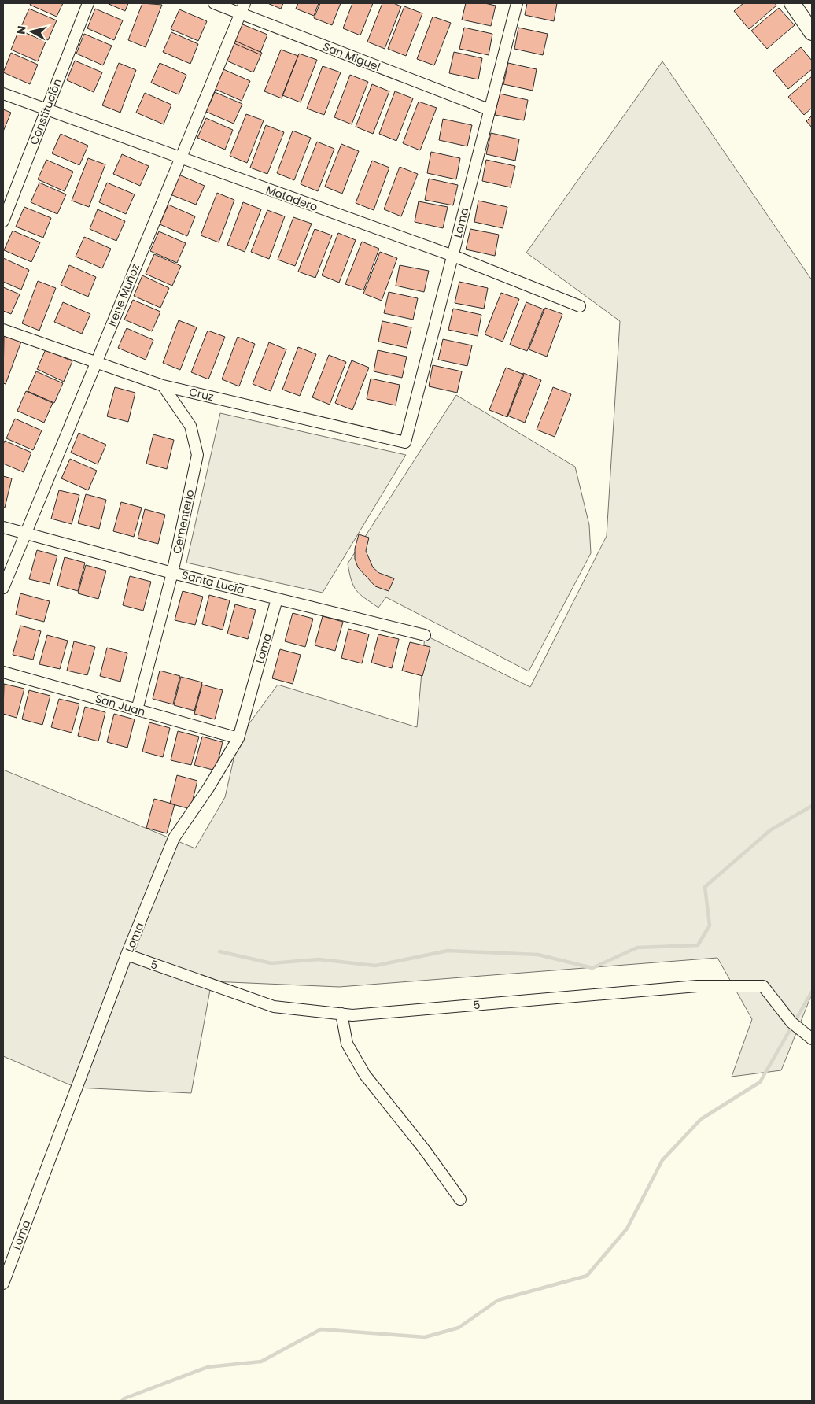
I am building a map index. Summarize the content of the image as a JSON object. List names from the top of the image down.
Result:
{
  "streets": {
    "street": [
      "San Miguel",
      "Constitución",
      "Matadero",
      "Loma",
      "Irene Muñoz",
      "Cruz",
      "Cementerio",
      "Santa Lucía",
      "San Juan",
      "5"
    ]
  },
  "crossings": [
    ["San Miguel", "Loma"],
    ["San Miguel", "Irene Muñoz"],
    ["Constitución", "Matadero"],
    ["Matadero", "Loma"],
    ["Matadero", "Irene Muñoz"],
    ["Loma", "Cruz"],
    ["Loma", "Santa Lucía"],
    ["Loma", "San Juan"],
    ["Loma", "5"],
    ["Irene Muñoz", "Cruz"],
    ["Irene Muñoz", "Santa Lucía"],
    ["Cruz", "Cementerio"],
    ["Cementerio", "Santa Lucía"],
    ["Cementerio", "San Juan"]
  ],
  "north": "left"
}
